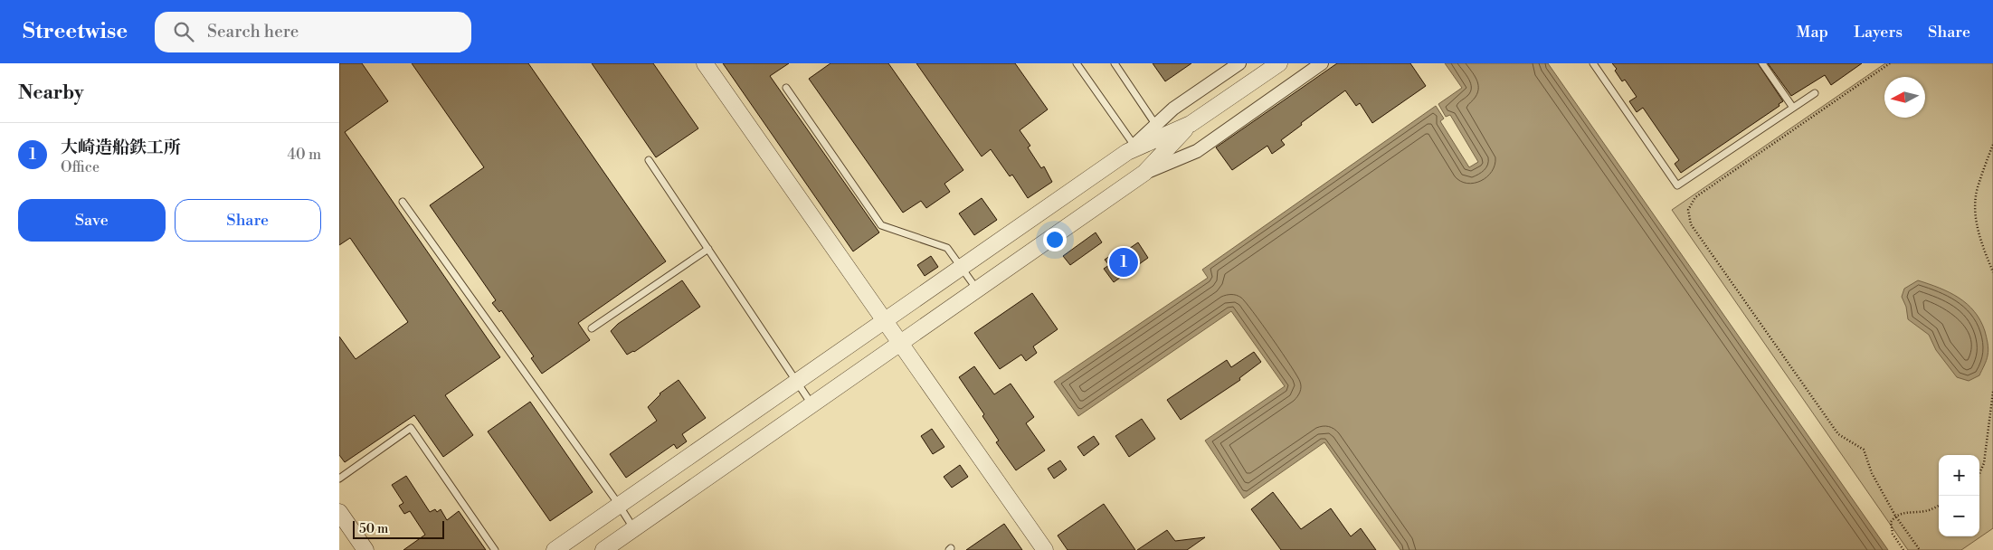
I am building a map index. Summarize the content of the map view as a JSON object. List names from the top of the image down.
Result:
{
  "scale_bar": "50 m",
  "north": "left",
  "page": {
    "header": "Streetwise",
    "search": "Search here",
    "nav": ["Map", "Layers", "Share"],
    "heading": "Nearby",
    "list": [
      {
        "mark": "1",
        "name": "大崎造船鉄工所",
        "note": "Office",
        "value": "40 m"
      }
    ],
    "buttons": ["Save", "Share"],
    "pins": "1",
    "map_buttons": ["+", "−"],
    "scale": "50 m"
  }
}
